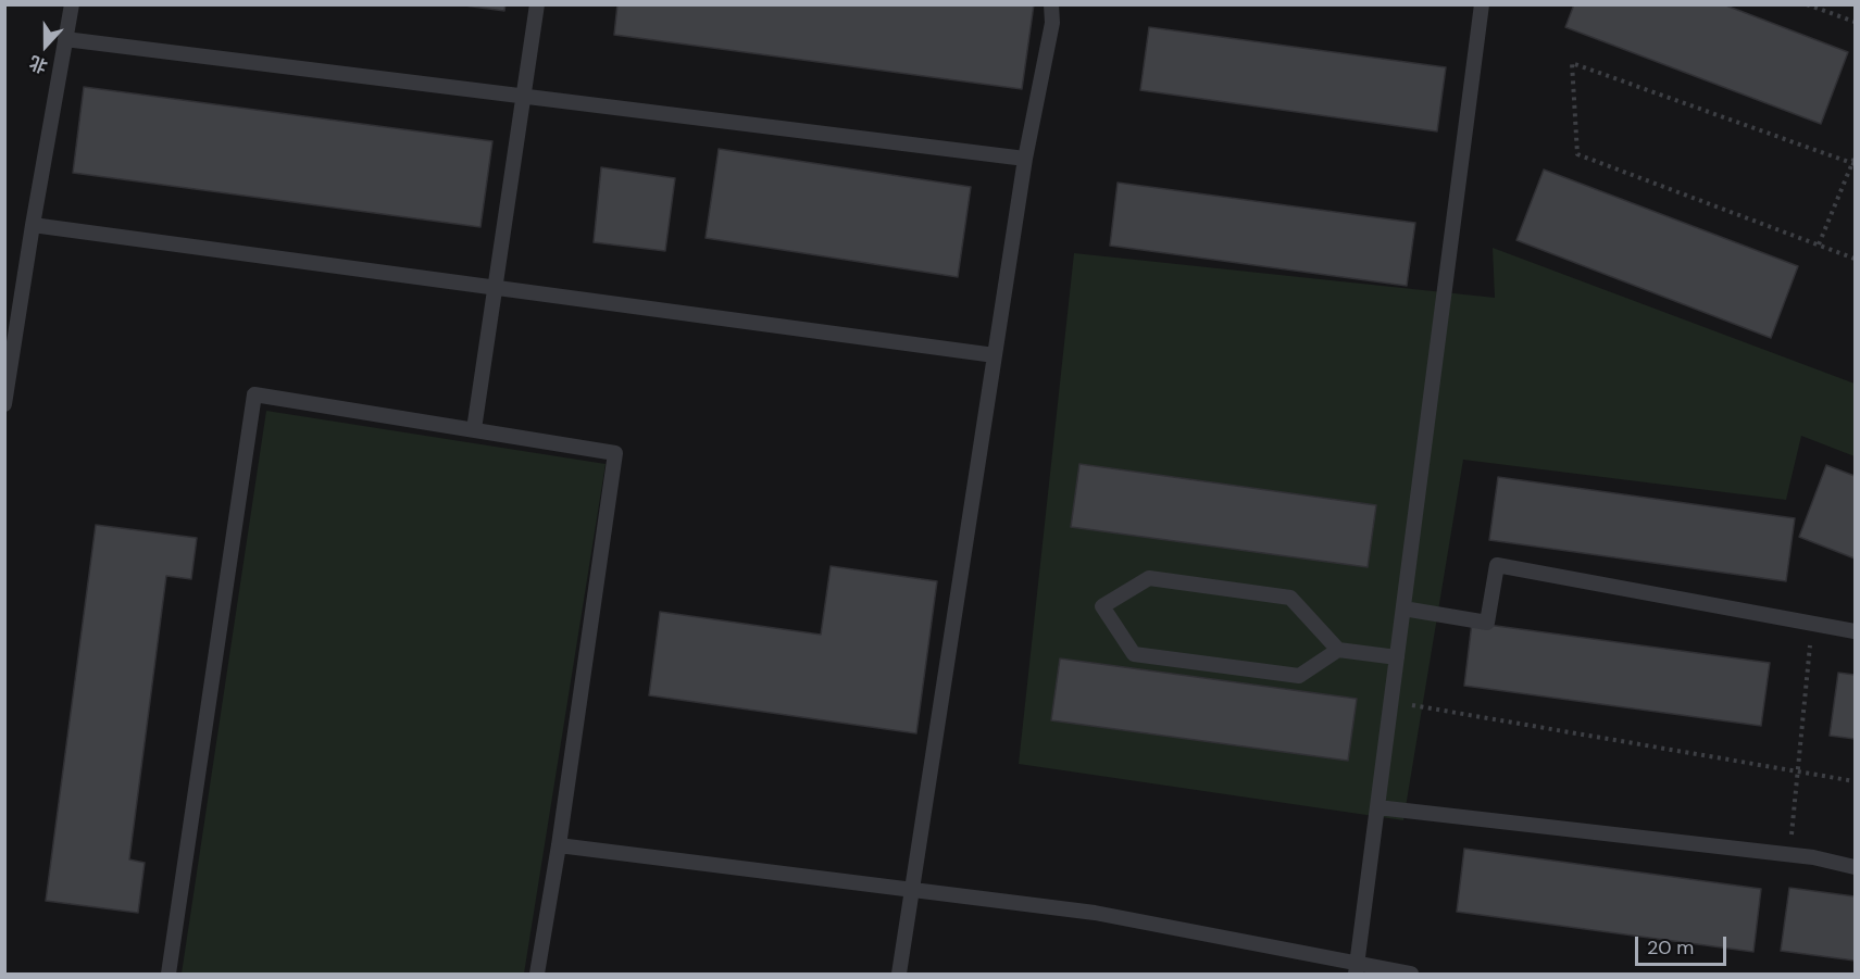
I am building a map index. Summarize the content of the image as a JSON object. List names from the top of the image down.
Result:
{
  "scale_bar": "20 m",
  "north": "bottom"
}
